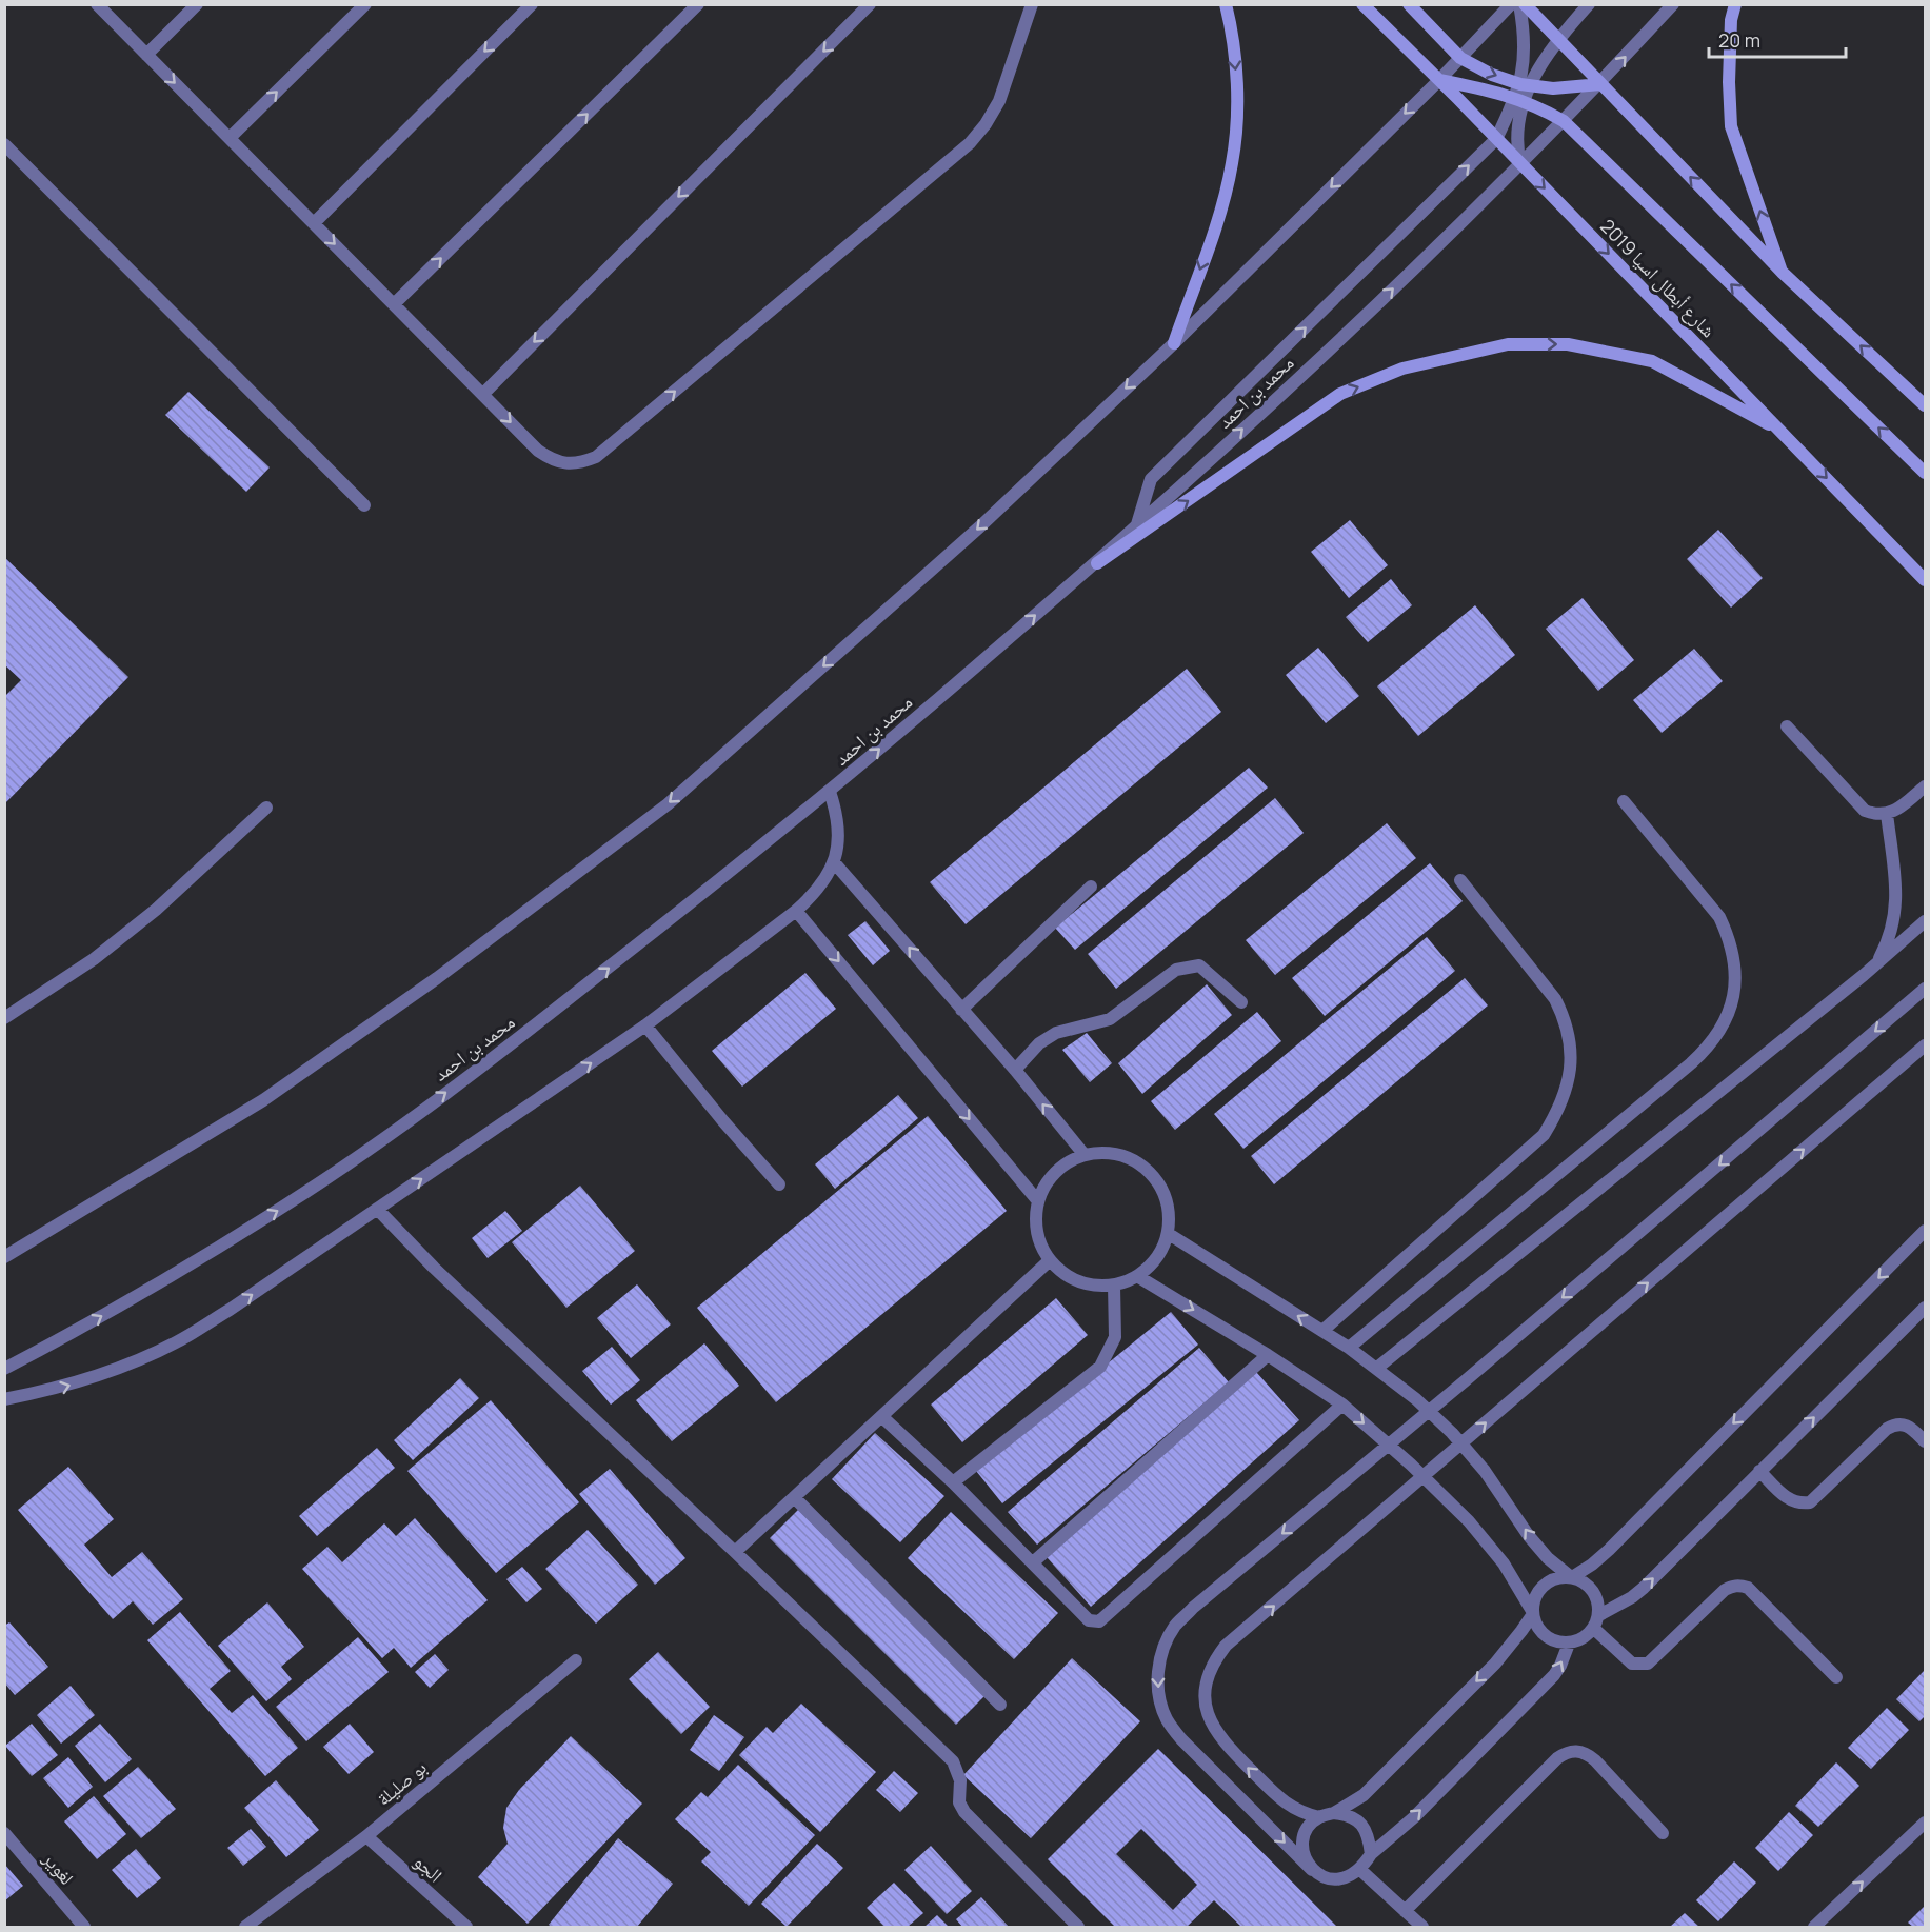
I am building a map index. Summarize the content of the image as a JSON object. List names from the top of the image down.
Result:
{
  "streets": {
    "main road": ["شارع أبطال اسيا 2019"],
    "street": [
      "محمد بن احمد",
      "بو صليلة",
      "لغوير",
      "الجو"
    ]
  },
  "crossings": [
    ["شارع أبطال اسيا 2019", "محمد بن احمد"],
    ["بو صليلة", "الجو"]
  ],
  "scale_bar": "20 m"
}
